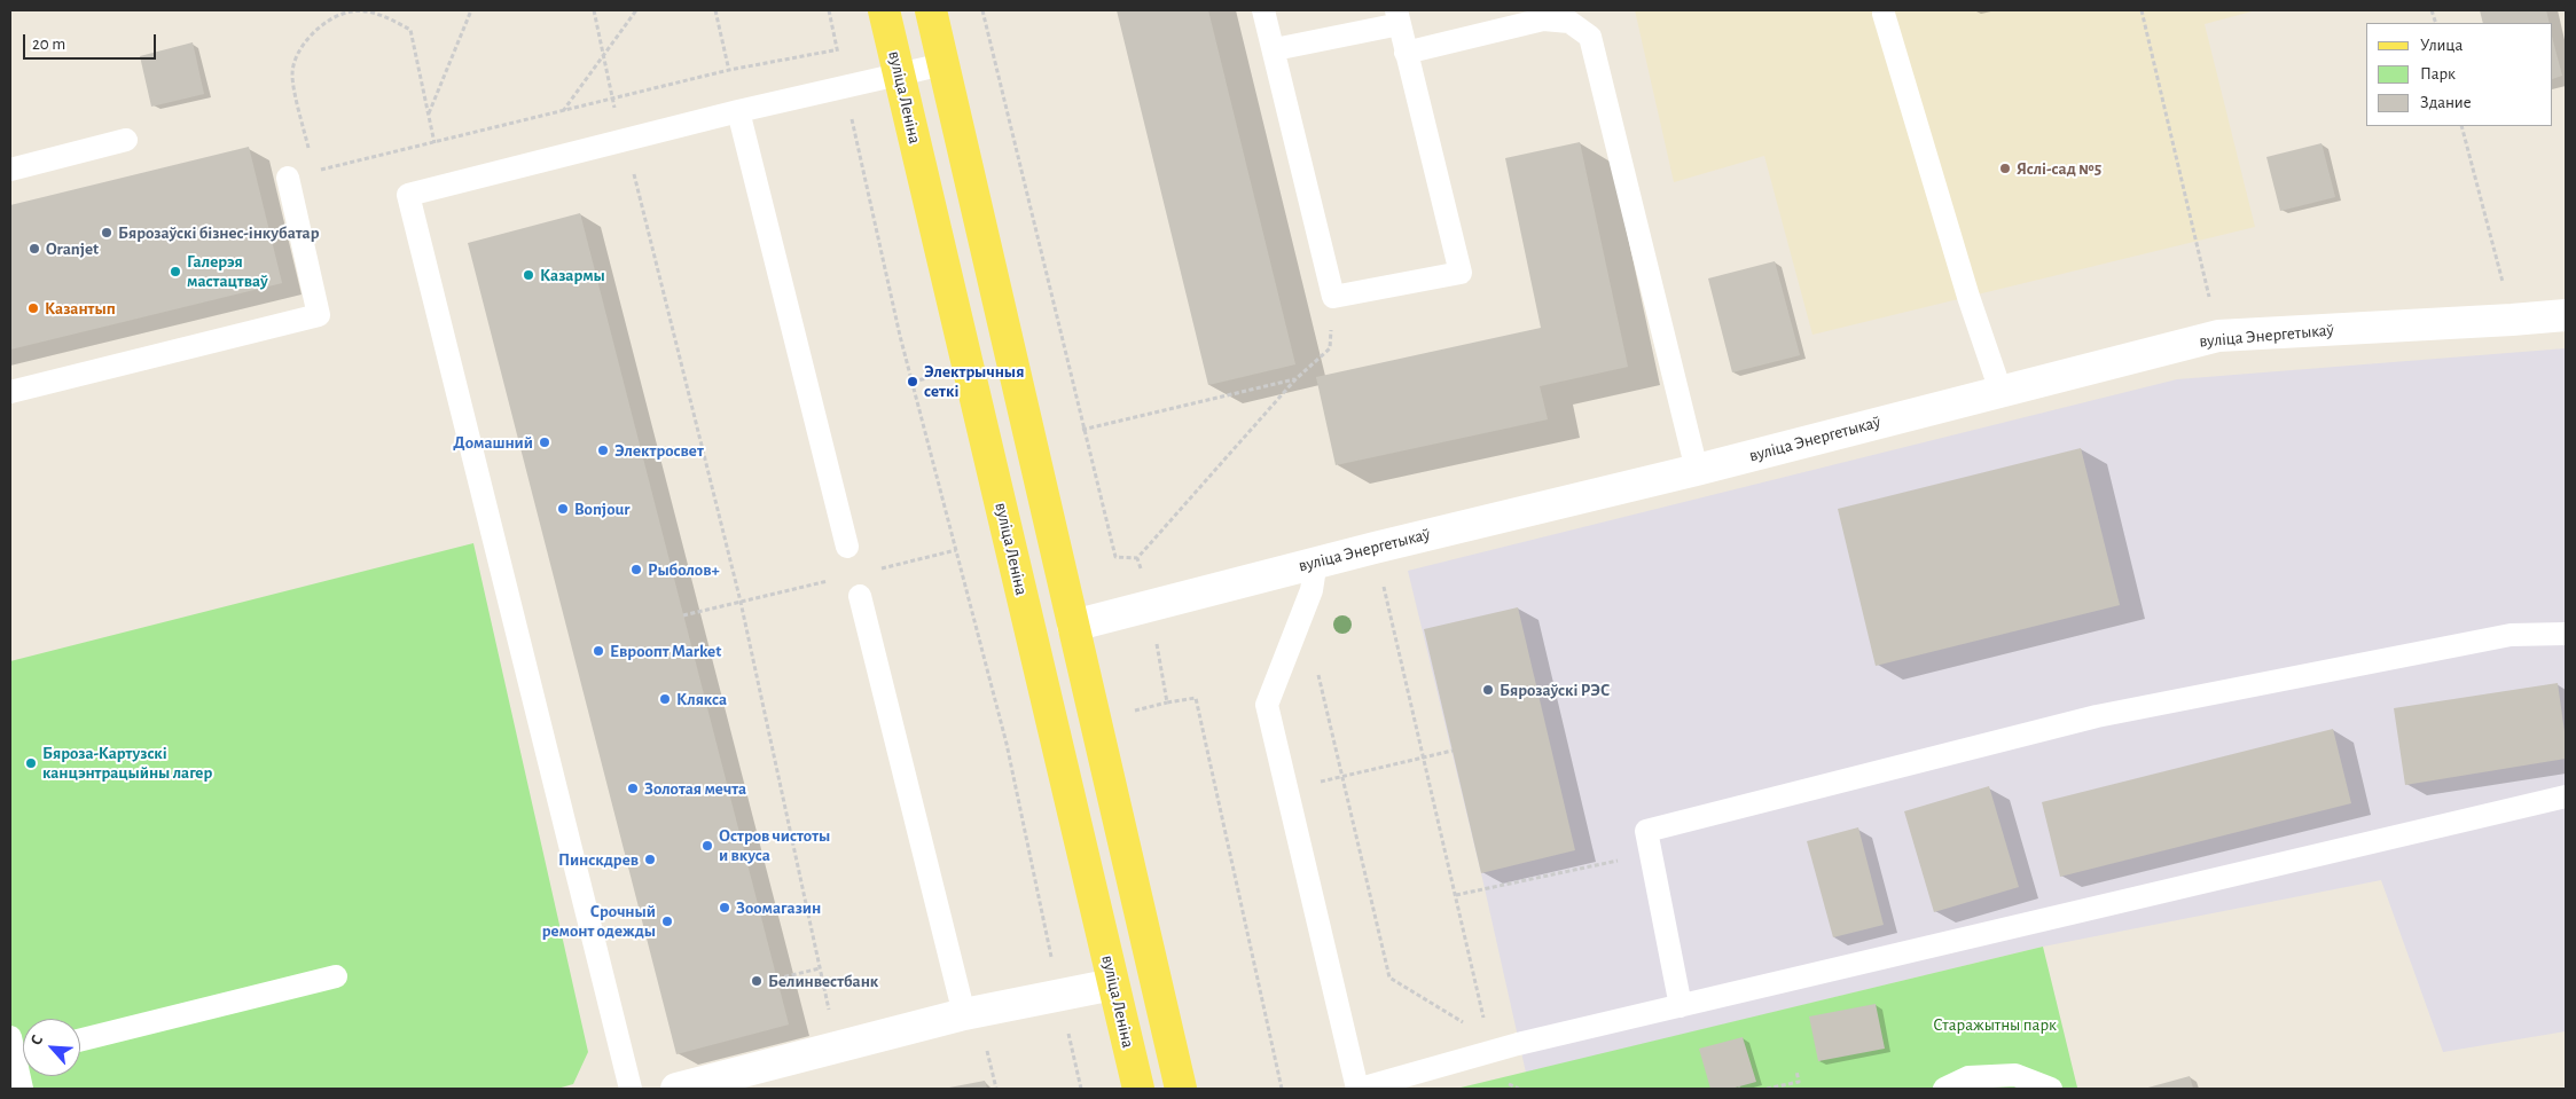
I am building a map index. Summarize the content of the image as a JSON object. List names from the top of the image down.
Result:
{
  "streets": {
    "main road": ["вуліца Леніна"],
    "street": ["вуліца Энергетыкаў"]
  },
  "parks": ["Старажытны парк"],
  "places": [
    "Яслі-сад №5",
    "Бярозаўскі бізнес-інкубатар",
    "Oranjet",
    "Галерэя мастацтваў",
    "Казармы",
    "Казантып",
    "Электрычныя сеткі",
    "Домашний",
    "Электросвет",
    "Bonjour",
    "Рыболов+",
    "Евроопт Market",
    "Бярозаўскі РЭС",
    "Клякса",
    "Бяроза-Картузскі канцэнтрацыйны лагер",
    "Золотая мечта",
    "Остров чистоты и вкуса",
    "Пинскдрев",
    "Зоомагазин",
    "Срочный ремонт одежды",
    "Белинвестбанк"
  ],
  "legend": ["Улица", "Парк", "Здание"],
  "scale_bar": "20 m",
  "north": "top left"
}
